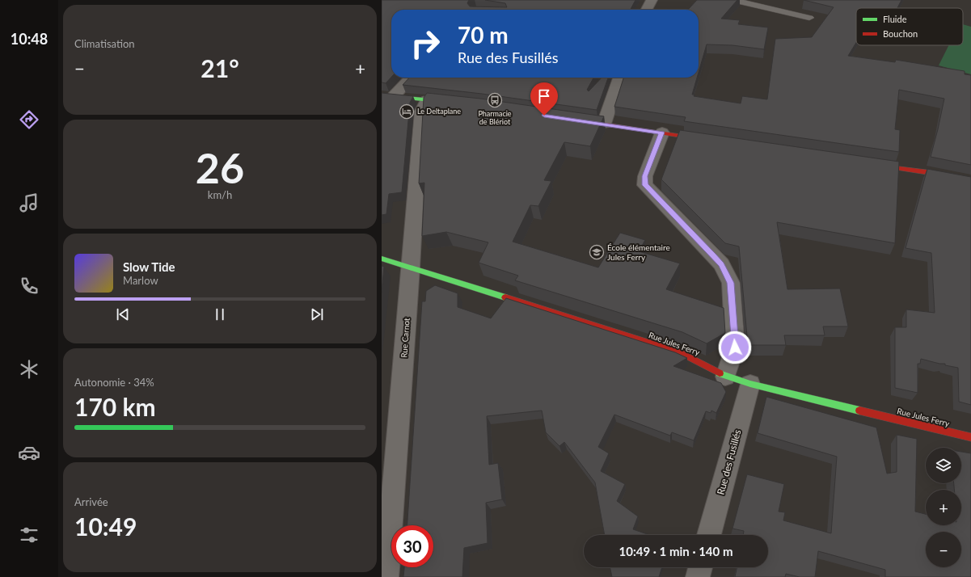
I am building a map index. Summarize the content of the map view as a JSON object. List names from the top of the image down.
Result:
{
  "streets": {
    "street": ["Rue Carnot", "Rue Jules Ferry", "Rue des Fusillés"]
  },
  "crossings": [
    ["Rue Carnot", "Rue Jules Ferry"],
    ["Rue Jules Ferry", "Rue des Fusillés"]
  ],
  "places": {
    "bus stop": ["Pharmacie de Blériot"],
    "hotel": ["Le Deltaplane"],
    "school or university": ["École élémentaire Jules Ferry"]
  },
  "legend": ["Fluide", "Bouchon"],
  "page": {
    "tabs": "10:48",
    "tile": [
      "Climatisation",
      ["26", "km/h"],
      ["Autonomie · 34%", "170 km"],
      ["Arrivée", "10:49"]
    ],
    "turn": ["70 m", "Rue des Fusillés"],
    "heat": ["−", "21°", "+"],
    "song": ["Slow Tide", "Marlow"],
    "map_buttons": ["+", "−"],
    "limit": "30",
    "trip": "10:49 · 1 min · 140 m"
  }
}
